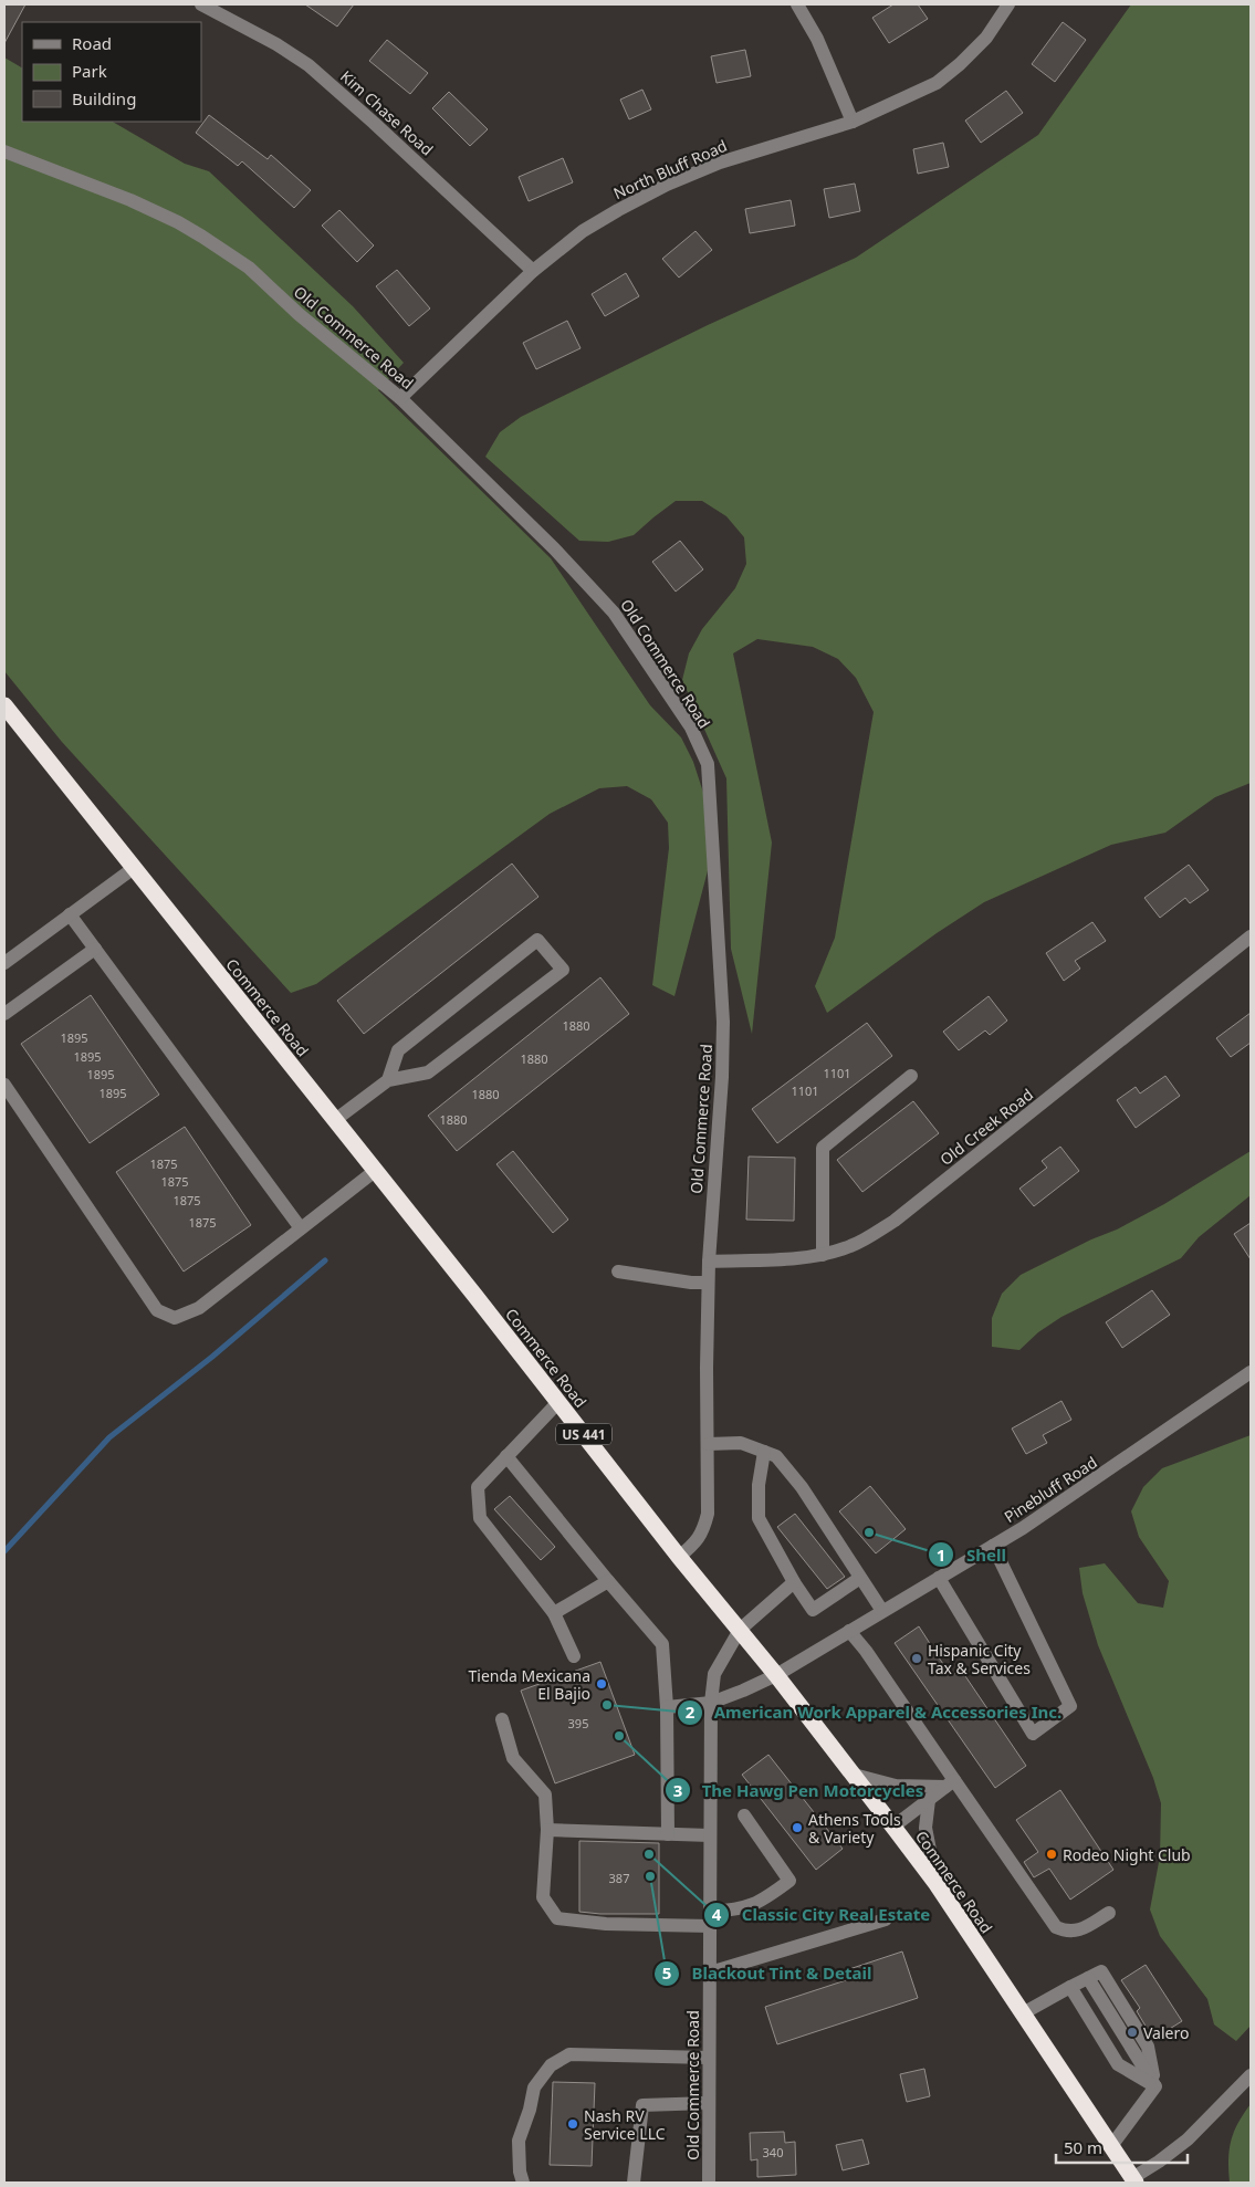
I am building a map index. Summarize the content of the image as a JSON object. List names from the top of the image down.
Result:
{
  "streets": {
    "highway": ["Commerce Road", "US 441"],
    "street": [
      "Kim Chase Road",
      "North Bluff Road",
      "Old Commerce Road",
      "Old Creek Road",
      "Pinebluff Road"
    ]
  },
  "crossings": [
    ["Kim Chase Road", "North Bluff Road"],
    ["North Bluff Road", "Old Commerce Road"],
    ["Old Commerce Road", "Commerce Road"],
    ["Old Commerce Road", "Old Creek Road"],
    ["Old Commerce Road", "Pinebluff Road"],
    ["Commerce Road", "Pinebluff Road"]
  ],
  "places": [
    "Shell",
    "Hispanic City Tax & Services",
    "Tienda Mexicana El Bajio",
    "American Work Apparel & Accessories Inc.",
    "The Hawg Pen Motorcycles",
    "Athens Tools & Variety",
    "Classic City Real Estate",
    "Rodeo Night Club",
    "Blackout Tint & Detail",
    "Valero",
    "Nash RV Service LLC"
  ],
  "house_numbers": [
    "1880",
    "1895",
    "1895",
    "1880",
    "1101",
    "1895",
    "1101",
    "1895",
    "1880",
    "1880",
    "1875",
    "1875",
    "1875",
    "1875",
    "395",
    "387",
    "340"
  ],
  "legend": ["Road", "Park", "Building"],
  "scale_bar": "50 m"
}
